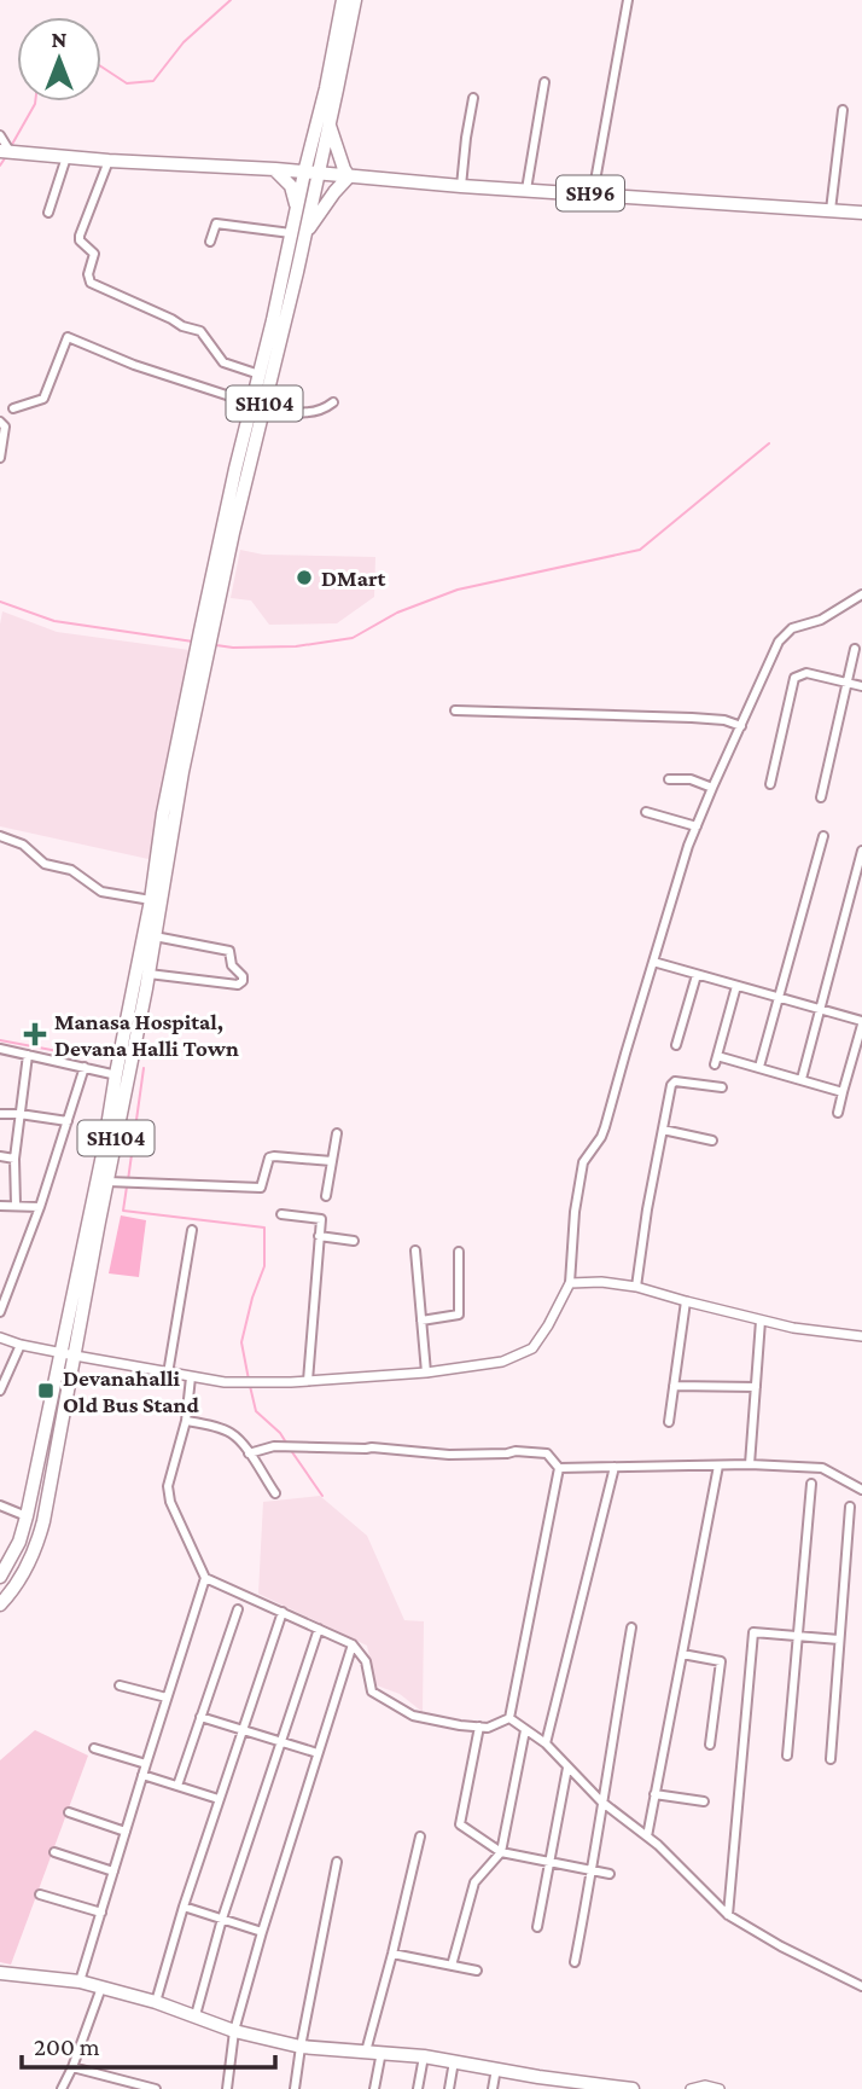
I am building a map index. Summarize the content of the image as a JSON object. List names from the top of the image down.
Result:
{
  "streets": {
    "main road": ["SH96", "SH104"]
  },
  "crossings": [
    ["SH96", "SH104"]
  ],
  "places": {
    "other": ["DMart"],
    "health": ["Manasa Hospital, Devana Halli Town"],
    "transit": ["Devanahalli Old Bus Stand"]
  },
  "scale_bar": "200 m",
  "north": "top"
}
